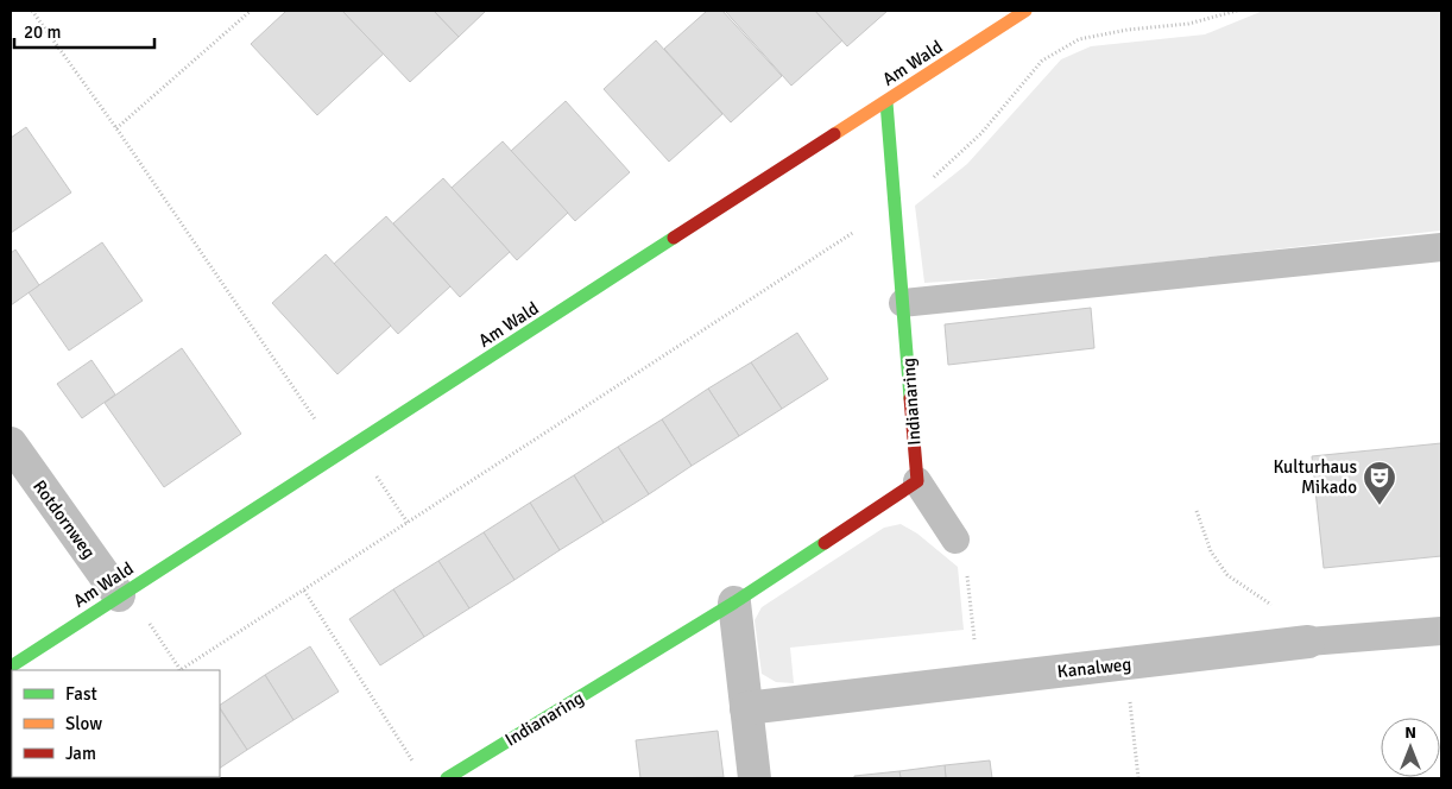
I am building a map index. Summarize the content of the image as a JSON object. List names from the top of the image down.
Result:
{
  "streets": {
    "main road": ["Am Wald", "Indianaring"],
    "street": ["Rotdornweg", "Kanalweg"]
  },
  "crossings": [
    ["Am Wald", "Indianaring"],
    ["Am Wald", "Rotdornweg"]
  ],
  "places": {
    "theatre": ["Kulturhaus Mikado"]
  },
  "legend": ["Fast", "Slow", "Jam"],
  "scale_bar": "20 m",
  "north": "top"
}
